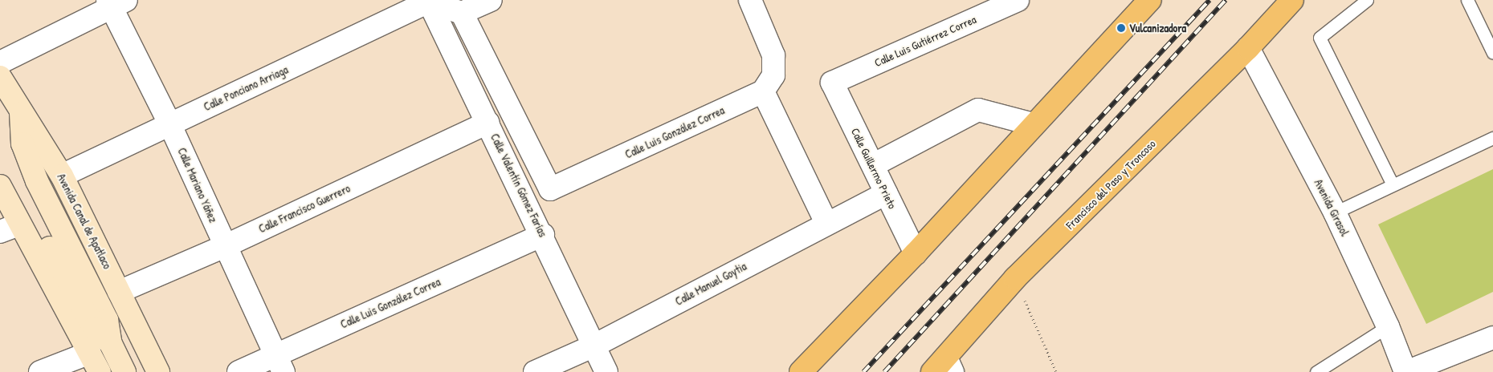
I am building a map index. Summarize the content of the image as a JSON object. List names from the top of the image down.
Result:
{
  "streets": {
    "main road": ["Francisco del Paso y Troncoso"],
    "street": [
      "Calle Luis Gutiérrez Correa",
      "Calle Ponciano Arriaga",
      "Calle Luis González Correa",
      "Calle Guillermo Prieto",
      "Calle Mariano Yáñez",
      "Calle Valentín Gómez Farías",
      "Avenida Girasol",
      "Calle Francisco Guerrero",
      "Avenida Canal de Apatlaco",
      "Calle Manuel Goytia"
    ]
  },
  "crossings": [
    ["Calle Luis Gutiérrez Correa", "Calle Guillermo Prieto"],
    ["Calle Ponciano Arriaga", "Calle Mariano Yáñez"],
    ["Calle Ponciano Arriaga", "Calle Valentín Gómez Farías"],
    ["Calle Ponciano Arriaga", "Avenida Canal de Apatlaco"],
    ["Calle Luis González Correa", "Calle Mariano Yáñez"],
    ["Calle Luis González Correa", "Calle Valentín Gómez Farías"],
    ["Calle Guillermo Prieto", "Calle Manuel Goytia"],
    ["Francisco del Paso y Troncoso", "Avenida Girasol"],
    ["Calle Mariano Yáñez", "Calle Francisco Guerrero"],
    ["Calle Valentín Gómez Farías", "Calle Francisco Guerrero"],
    ["Calle Valentín Gómez Farías", "Calle Manuel Goytia"],
    ["Calle Francisco Guerrero", "Avenida Canal de Apatlaco"]
  ],
  "places": ["Vulcanizadora"]
}
